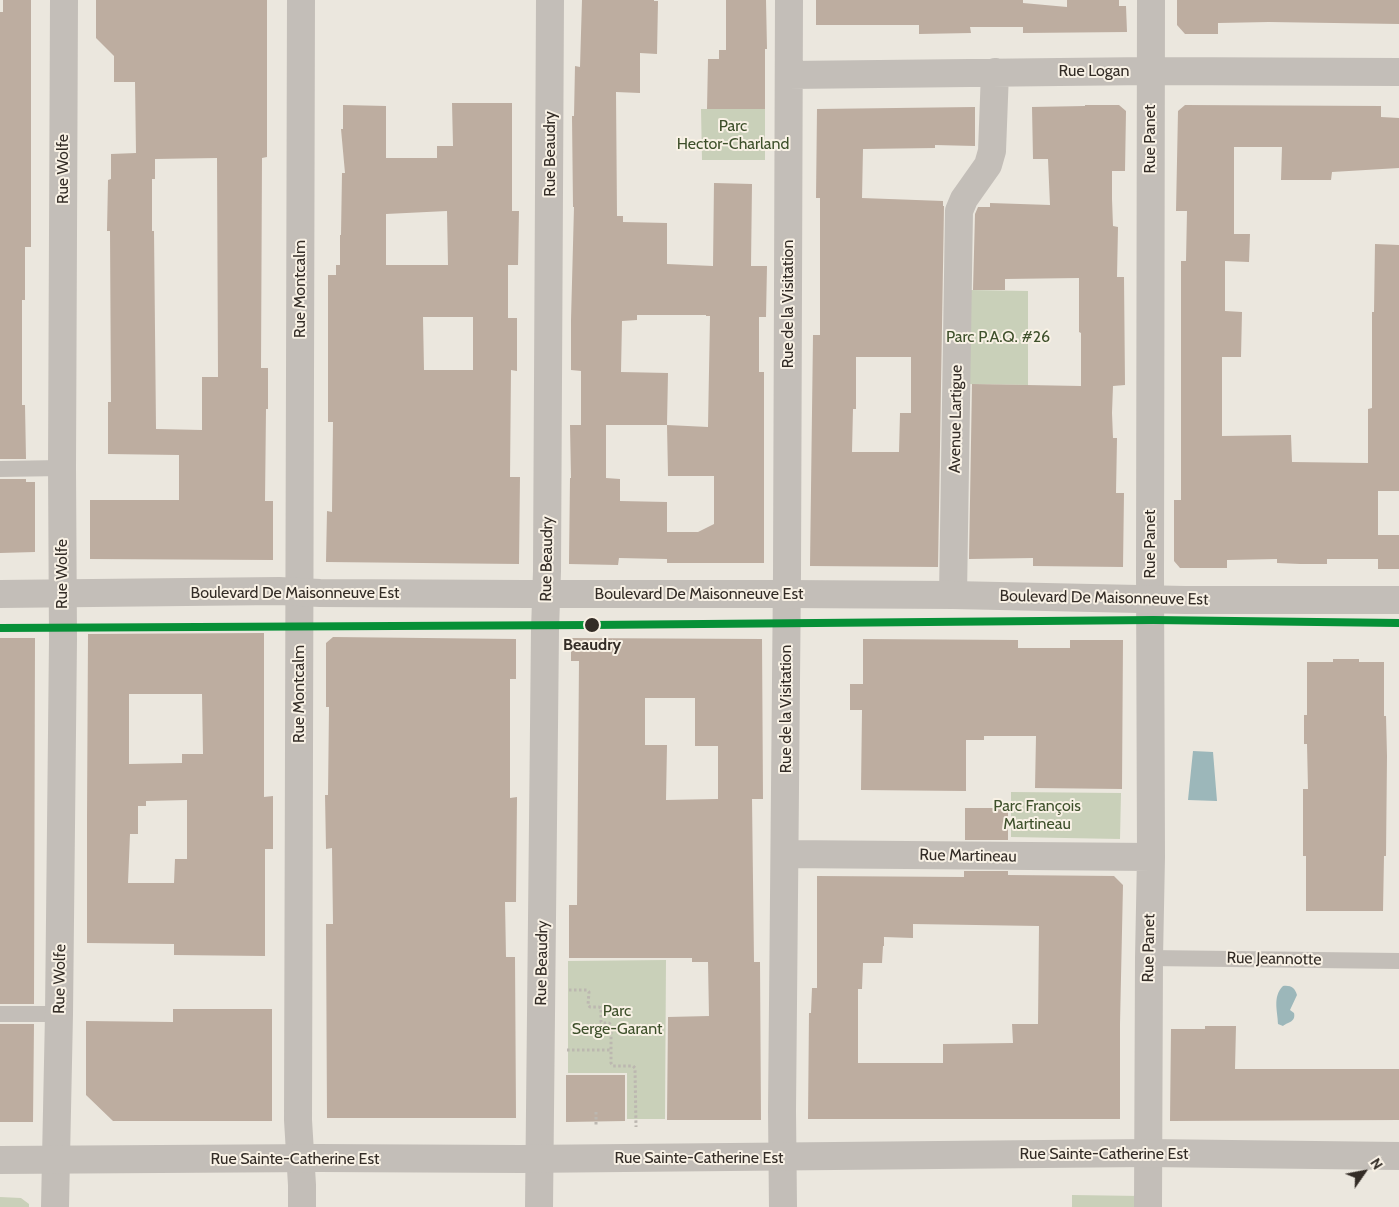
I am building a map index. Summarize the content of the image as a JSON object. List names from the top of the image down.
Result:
{
  "streets": {
    "street": [
      "Rue Logan",
      "Rue Panet",
      "Rue Beaudry",
      "Rue Wolfe",
      "Rue Montcalm",
      "Rue de la Visitation",
      "Avenue Lartigue",
      "Boulevard De Maisonneuve Est",
      "Rue Martineau",
      "Rue Sainte-Catherine Est"
    ],
    "lane": ["Rue Jeannotte"]
  },
  "crossings": [
    ["Rue Logan", "Rue Panet"],
    ["Rue Logan", "Rue de la Visitation"],
    ["Rue Logan", "Avenue Lartigue"],
    ["Rue Panet", "Boulevard De Maisonneuve Est"],
    ["Rue Panet", "Rue Martineau"],
    ["Rue Panet", "Rue Jeannotte"],
    ["Rue Panet", "Rue Sainte-Catherine Est"],
    ["Rue Beaudry", "Boulevard De Maisonneuve Est"],
    ["Rue Beaudry", "Rue Sainte-Catherine Est"],
    ["Rue Wolfe", "Boulevard De Maisonneuve Est"],
    ["Rue Wolfe", "Rue Sainte-Catherine Est"],
    ["Rue Montcalm", "Boulevard De Maisonneuve Est"],
    ["Rue Montcalm", "Rue Sainte-Catherine Est"],
    ["Rue de la Visitation", "Boulevard De Maisonneuve Est"],
    ["Rue de la Visitation", "Rue Martineau"],
    ["Rue de la Visitation", "Rue Sainte-Catherine Est"],
    ["Avenue Lartigue", "Boulevard De Maisonneuve Est"]
  ],
  "parks": [
    "Parc Hector-Charland",
    "Parc P.A.Q. #26",
    "Parc François Martineau",
    "Parc Serge-Garant"
  ],
  "places": ["Beaudry"],
  "north": "top right"
}
